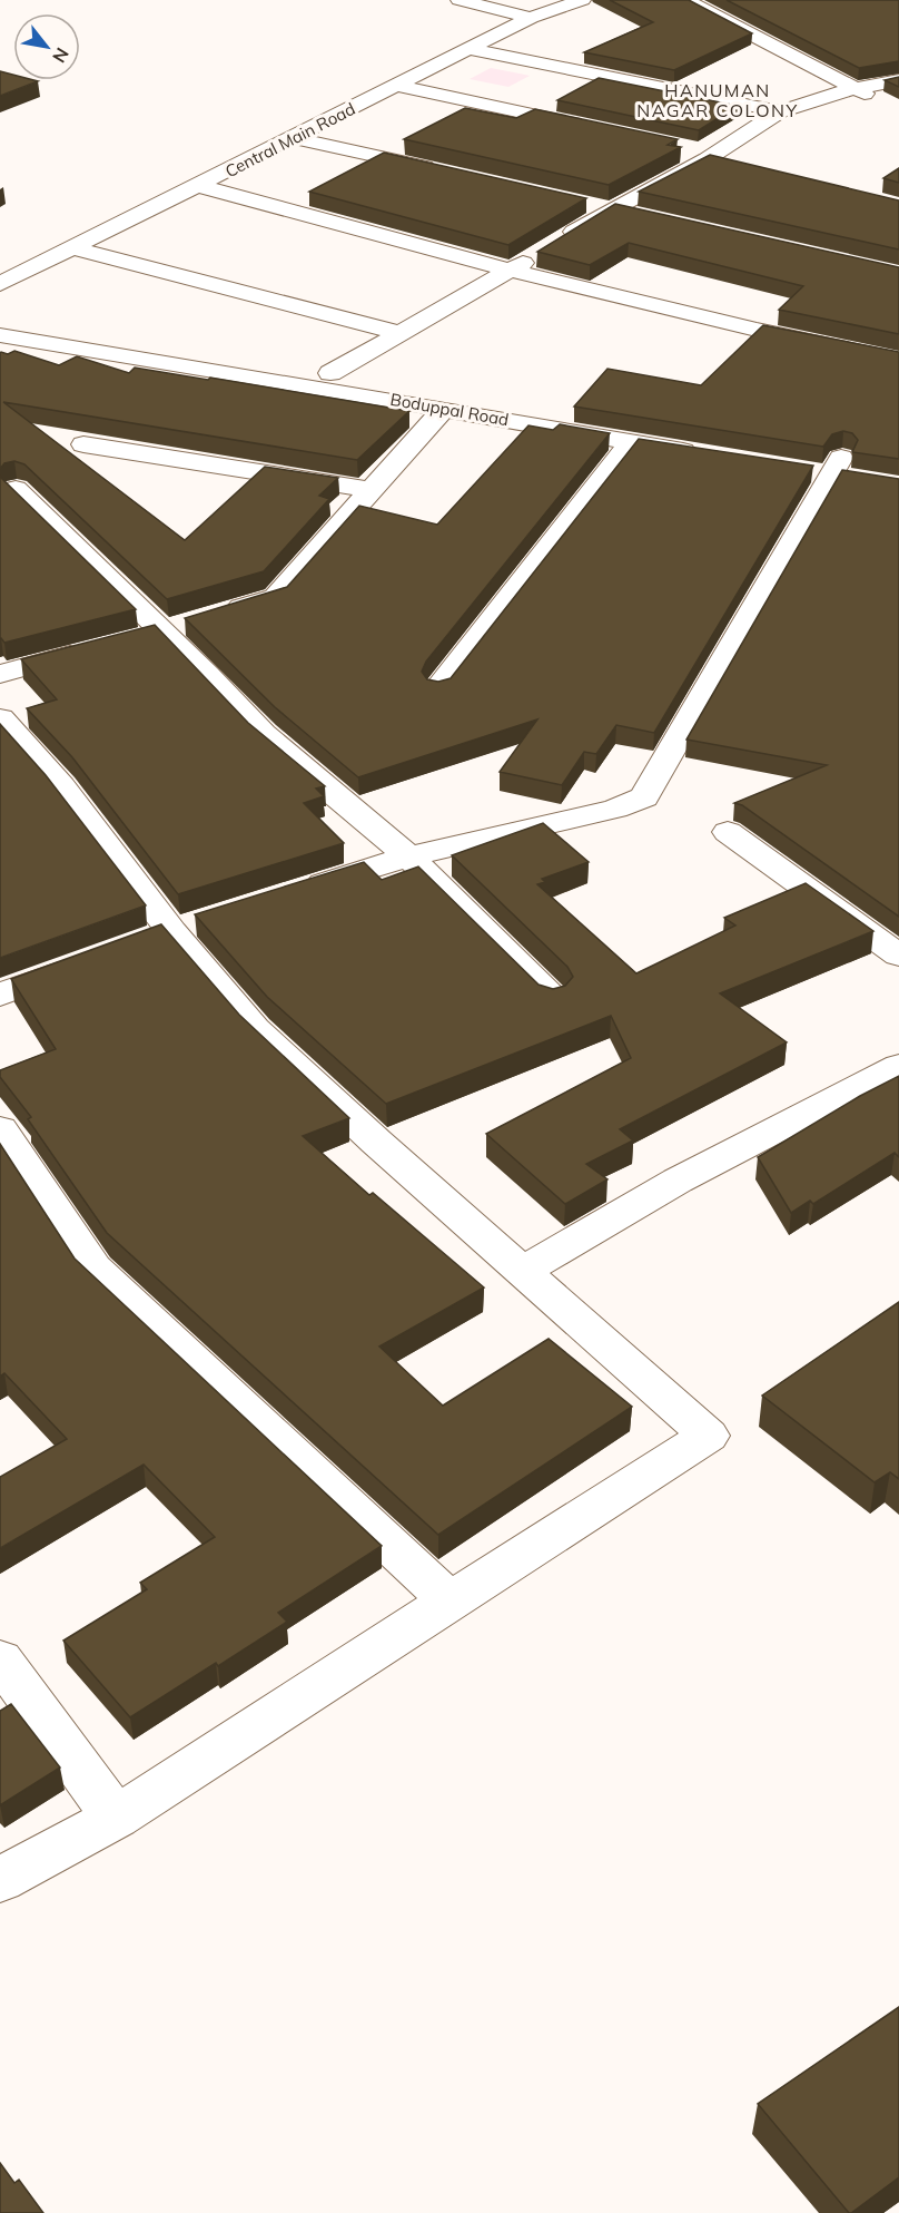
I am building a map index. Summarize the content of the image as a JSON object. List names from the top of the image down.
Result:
{
  "streets": {
    "street": ["Central Main Road", "Boduppal Road"]
  },
  "districts": ["HANUMAN NAGAR COLONY"],
  "north": "bottom right"
}
